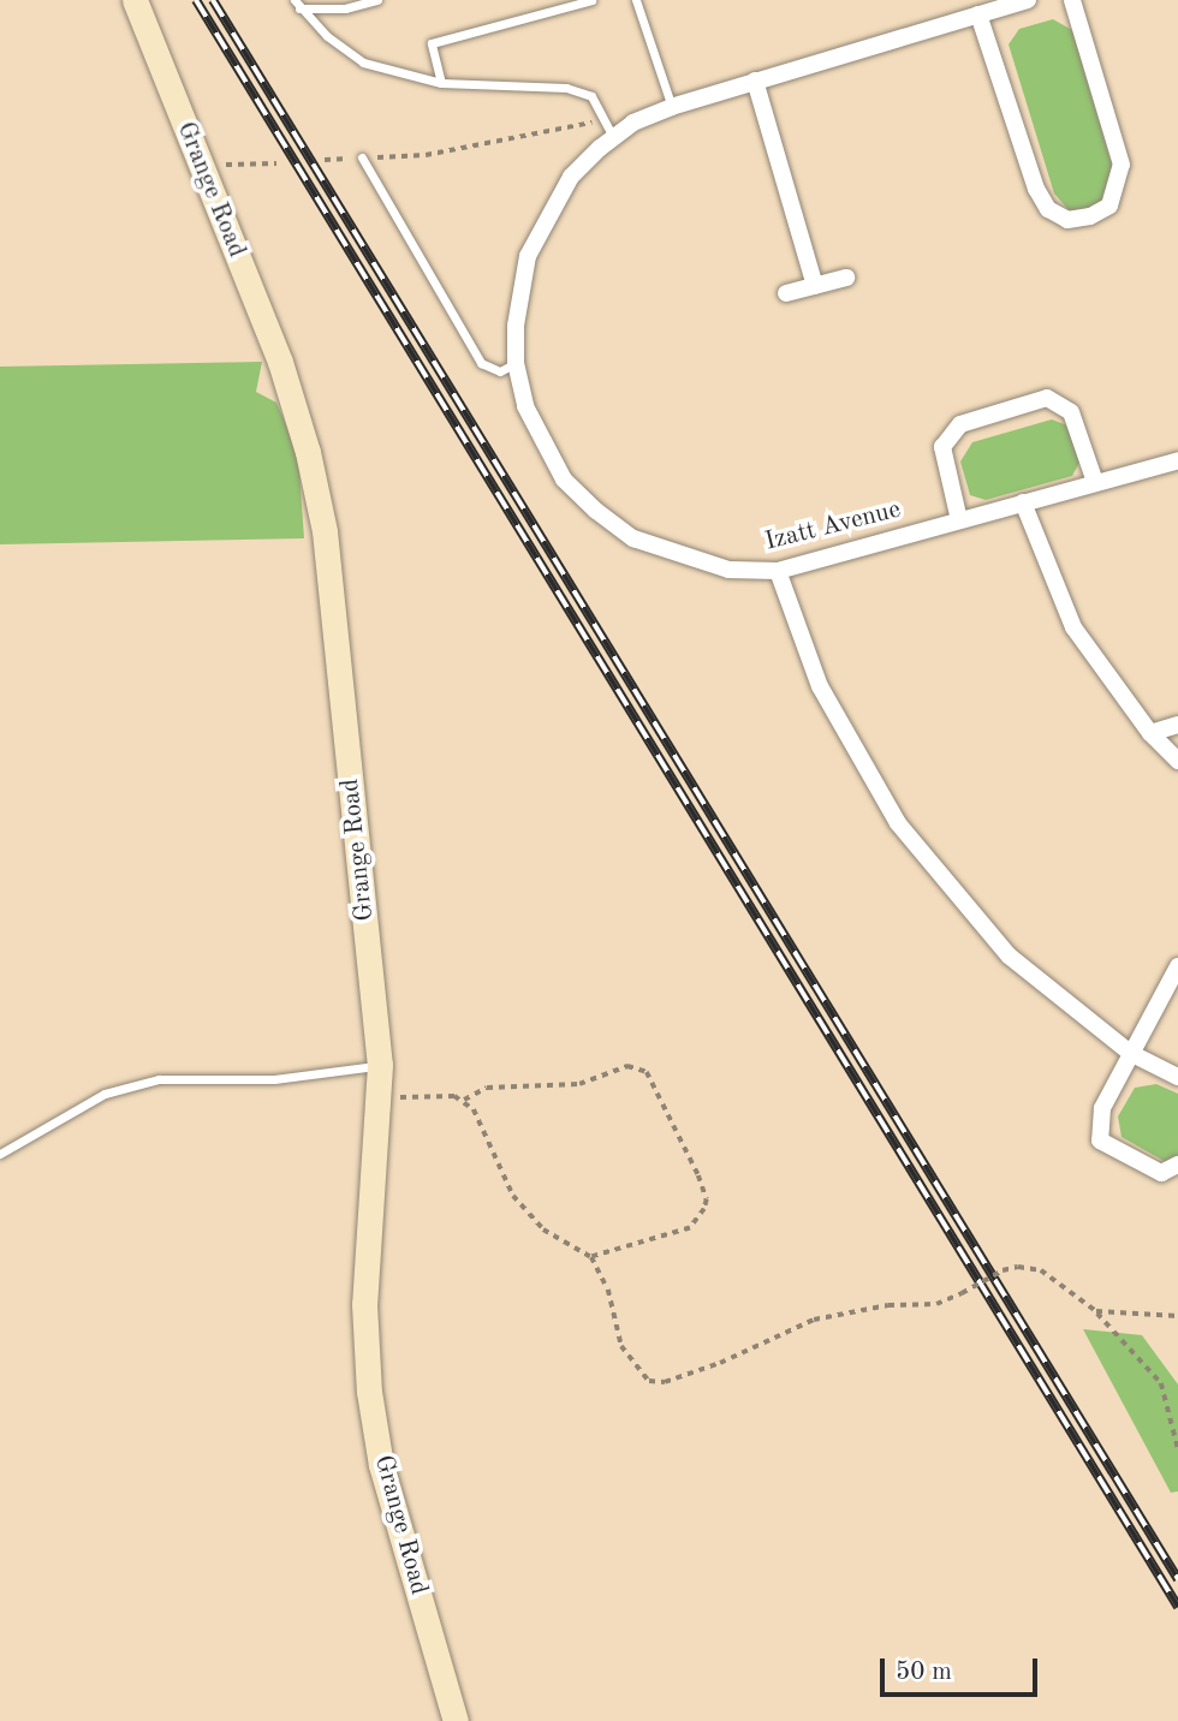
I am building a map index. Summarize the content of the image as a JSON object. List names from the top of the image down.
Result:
{
  "streets": {
    "street": ["Grange Road", "Izatt Avenue"]
  },
  "scale_bar": "50 m"
}
